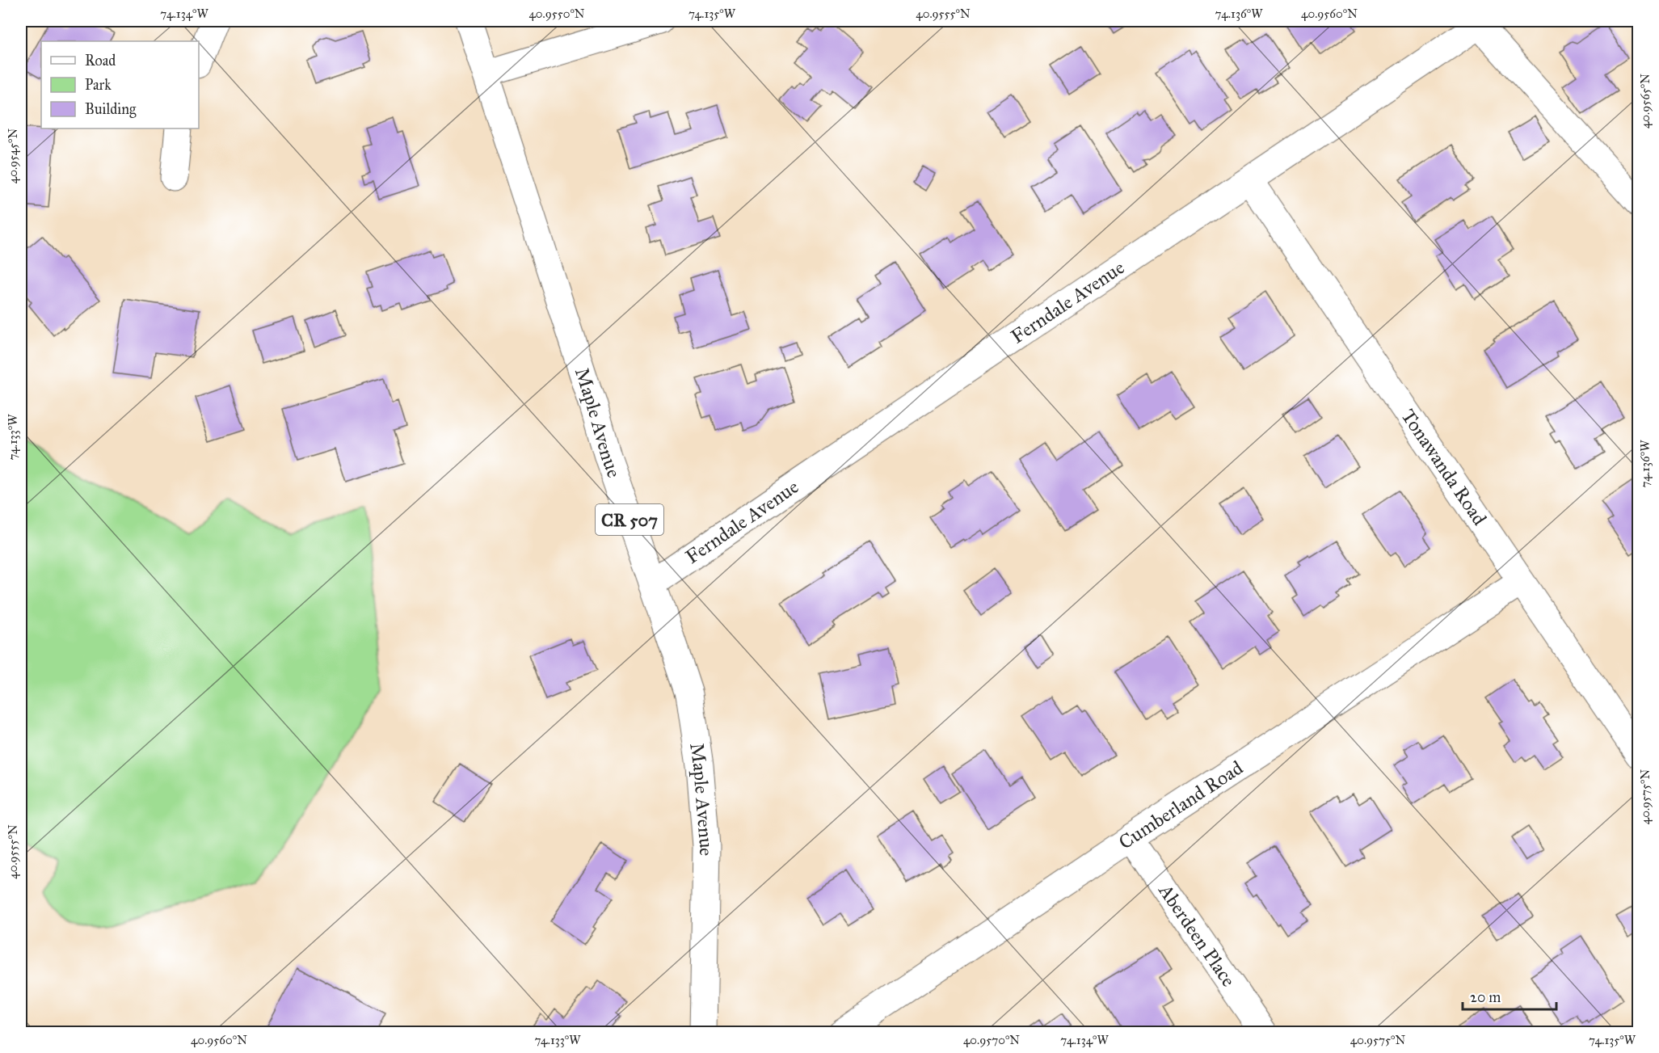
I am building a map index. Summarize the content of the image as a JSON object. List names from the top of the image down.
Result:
{
  "streets": {
    "street": [
      "Ferndale Avenue",
      "Maple Avenue",
      "Tonawanda Road",
      "CR 507",
      "Cumberland Road",
      "Aberdeen Place"
    ]
  },
  "crossings": [
    ["Ferndale Avenue", "Maple Avenue"],
    ["Ferndale Avenue", "Tonawanda Road"],
    ["Tonawanda Road", "Cumberland Road"],
    ["Cumberland Road", "Aberdeen Place"]
  ],
  "legend": ["Road", "Park", "Building"],
  "scale_bar": "20 m",
  "coordinates": [
    "74.134°W",
    "40.9550°N",
    "74.135°W",
    "40.9555°N",
    "74.136°W",
    "40.9560°N",
    "40.9565°N",
    "40.9545°N",
    "74.133°W",
    "40.9575°N",
    "40.9570°N"
  ]
}
